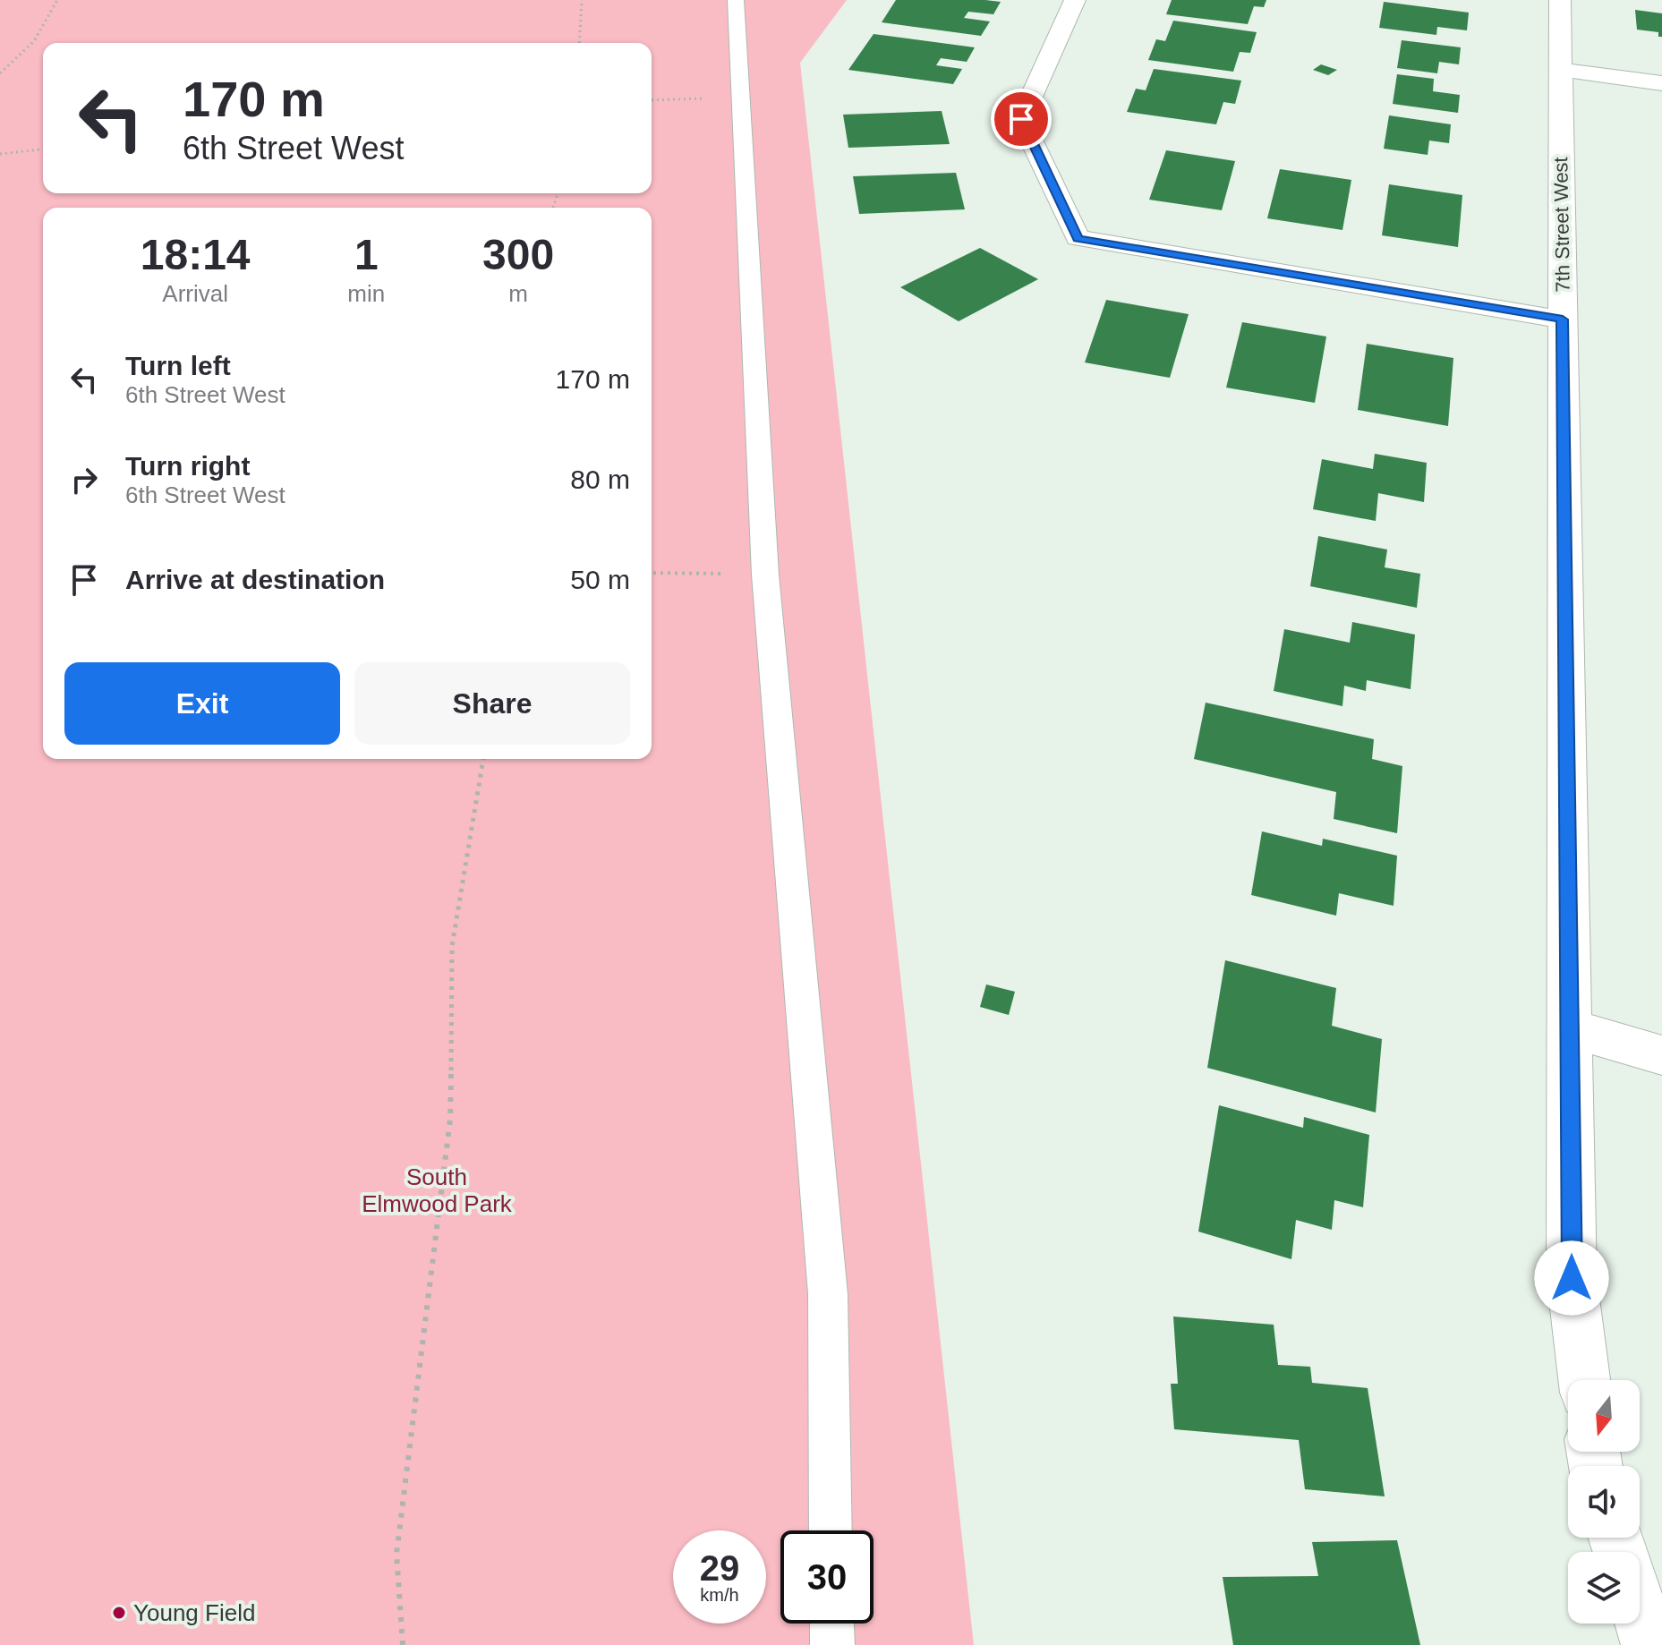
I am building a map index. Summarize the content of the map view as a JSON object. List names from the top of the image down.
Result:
{
  "streets": {
    "street": ["7th Street West"]
  },
  "parks": ["South Elmwood Park"],
  "places": ["Young Field"],
  "north": "bottom",
  "page": {
    "turn": ["170 m", "6th Street West"],
    "eta": [
      "18:14",
      "Arrival",
      "1",
      "min",
      "300",
      "m"
    ],
    "list": [
      {
        "name": "Turn left",
        "note": "6th Street West",
        "value": "170 m"
      },
      {
        "name": "Turn right",
        "note": "6th Street West",
        "value": "80 m"
      },
      {
        "name": "Arrive at destination",
        "value": "50 m"
      }
    ],
    "buttons": ["Exit", "Share"],
    "speed": "29 km/h",
    "limit": "30"
  }
}
